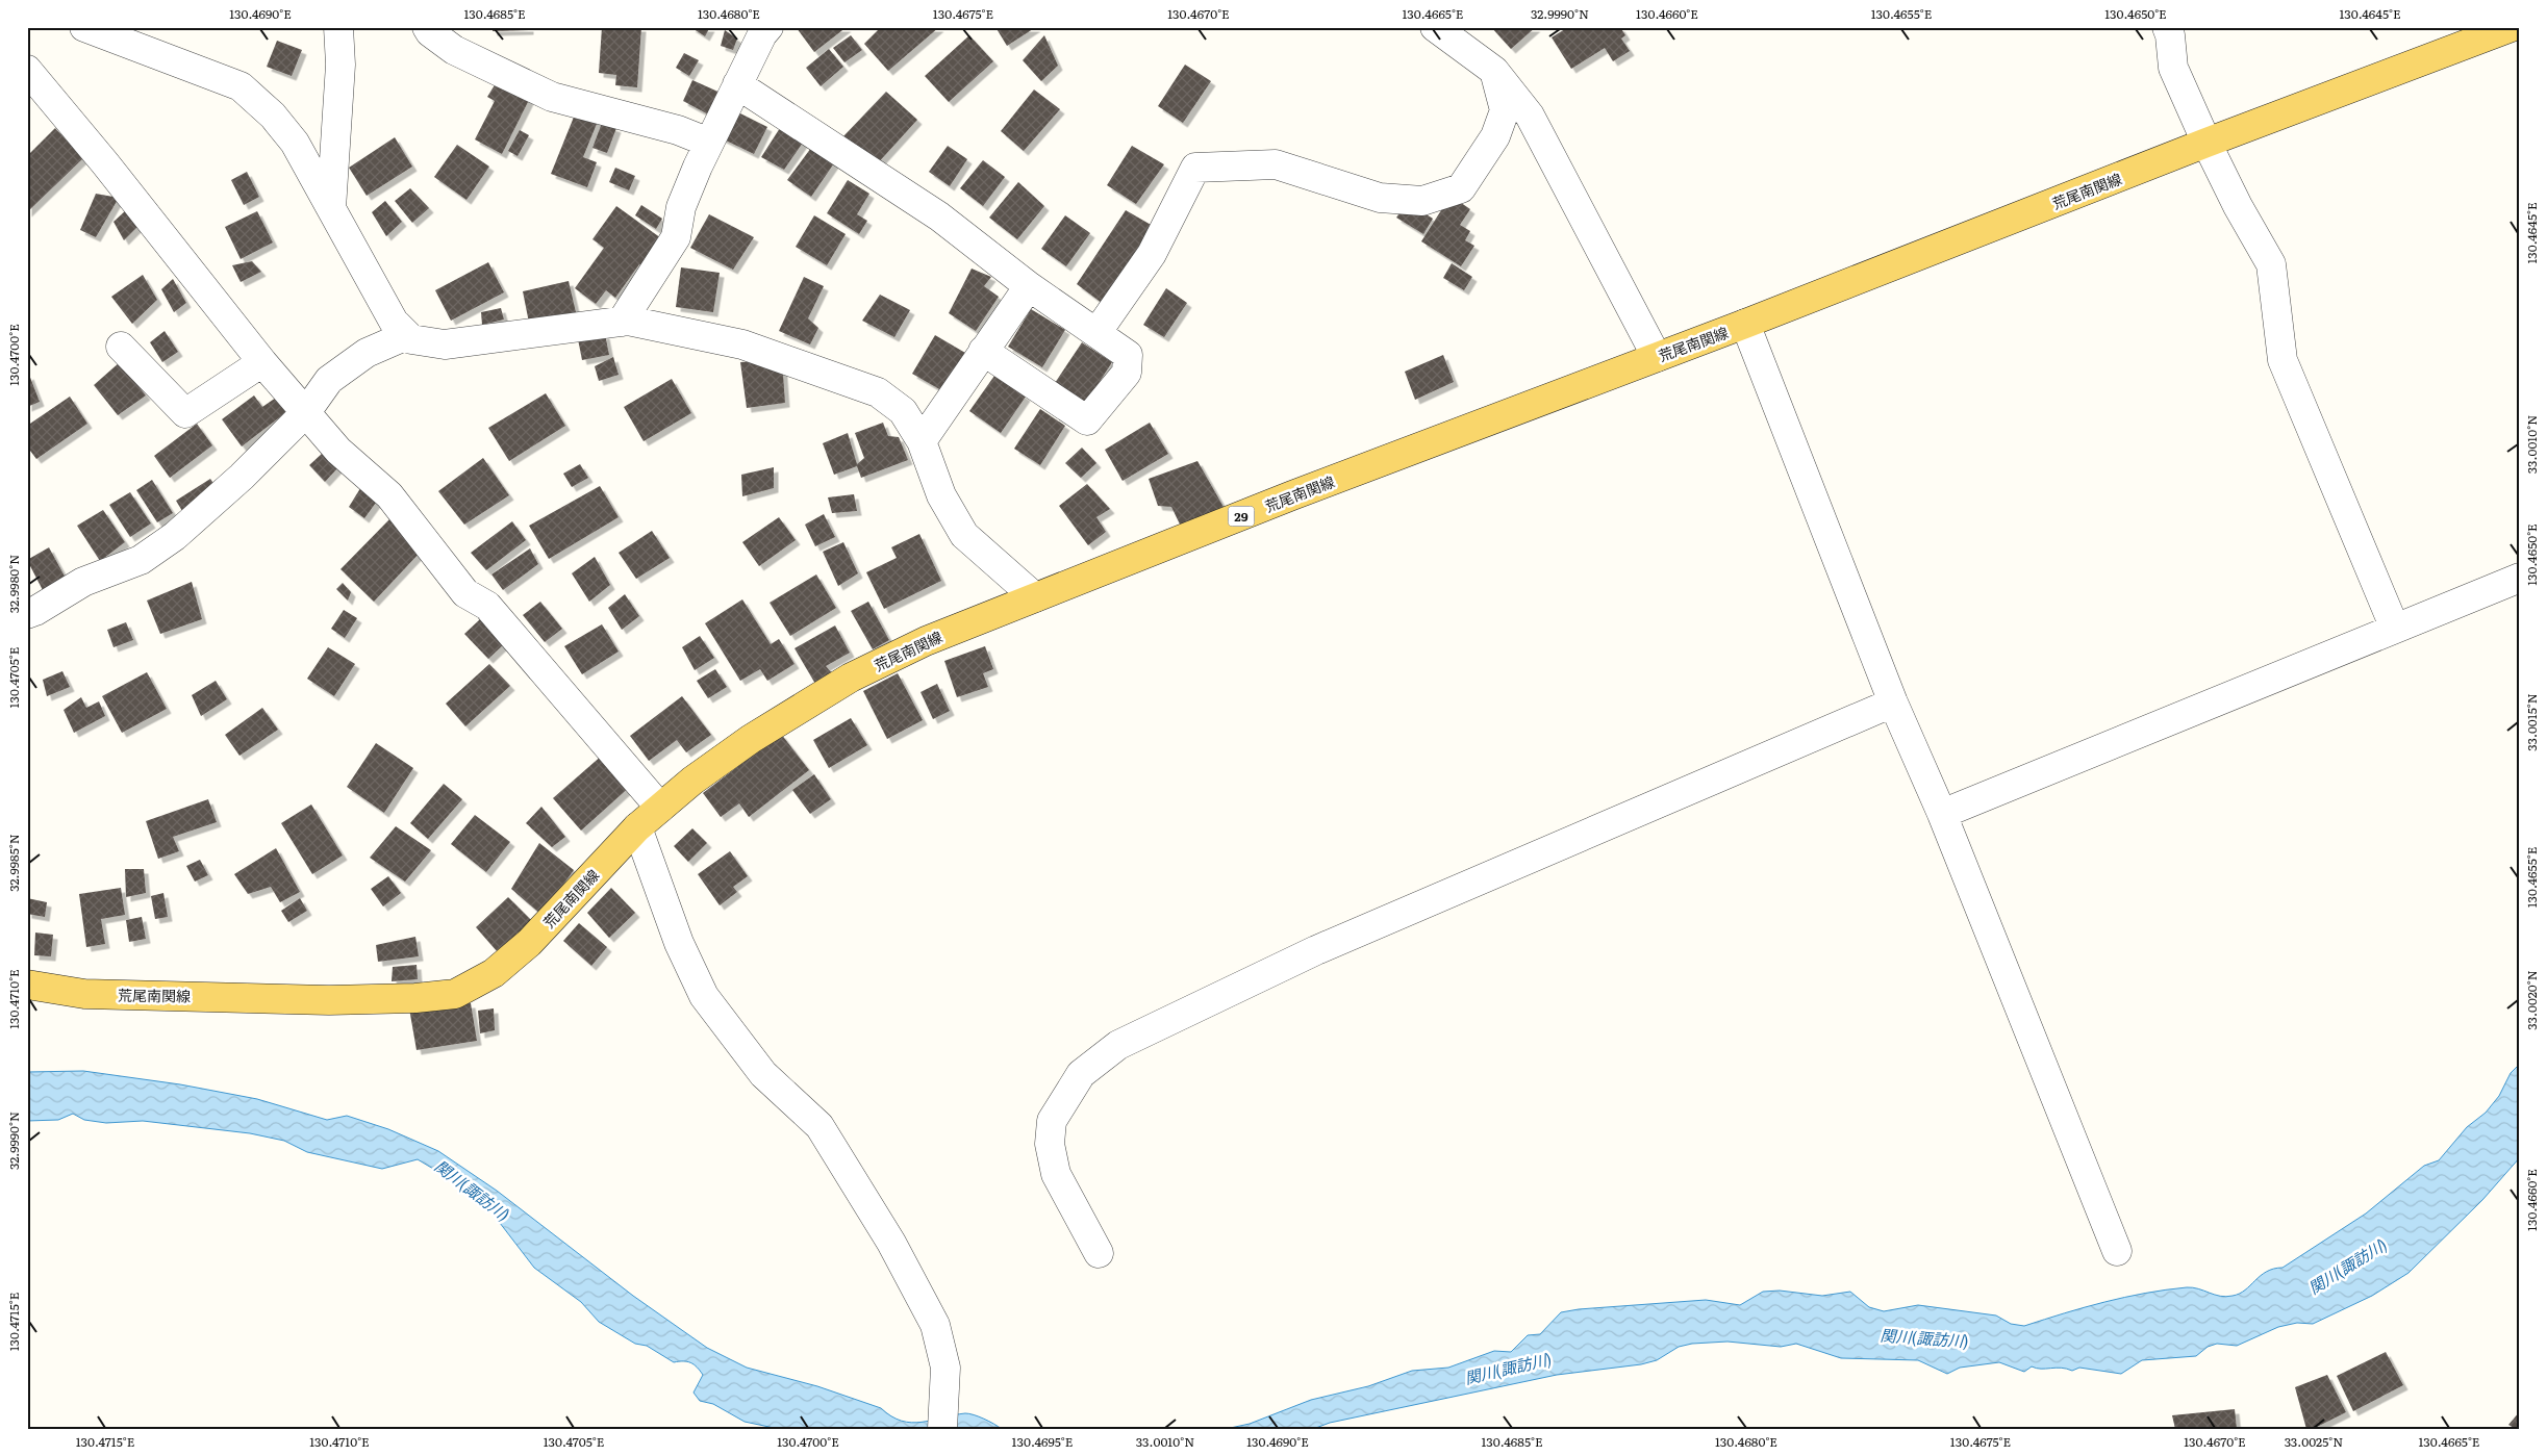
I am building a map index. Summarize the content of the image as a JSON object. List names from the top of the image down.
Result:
{
  "streets": {
    "main road": ["荒尾南関線", "29"]
  },
  "water": ["関川(諏訪川)"],
  "coordinates": [
    "130.4690°E",
    "130.4685°E",
    "130.4680°E",
    "130.4675°E",
    "130.4670°E",
    "130.4665°E",
    "32.9990°N",
    "130.4660°E",
    "130.4655°E",
    "130.4650°E",
    "130.4645°E",
    "130.4700°E",
    "33.0010°N",
    "32.9980°N",
    "130.4705°E",
    "33.0015°N",
    "32.9985°N",
    "130.4710°E",
    "33.0020°N",
    "130.4715°E",
    "130.4695°E",
    "33.0025°N"
  ]
}
